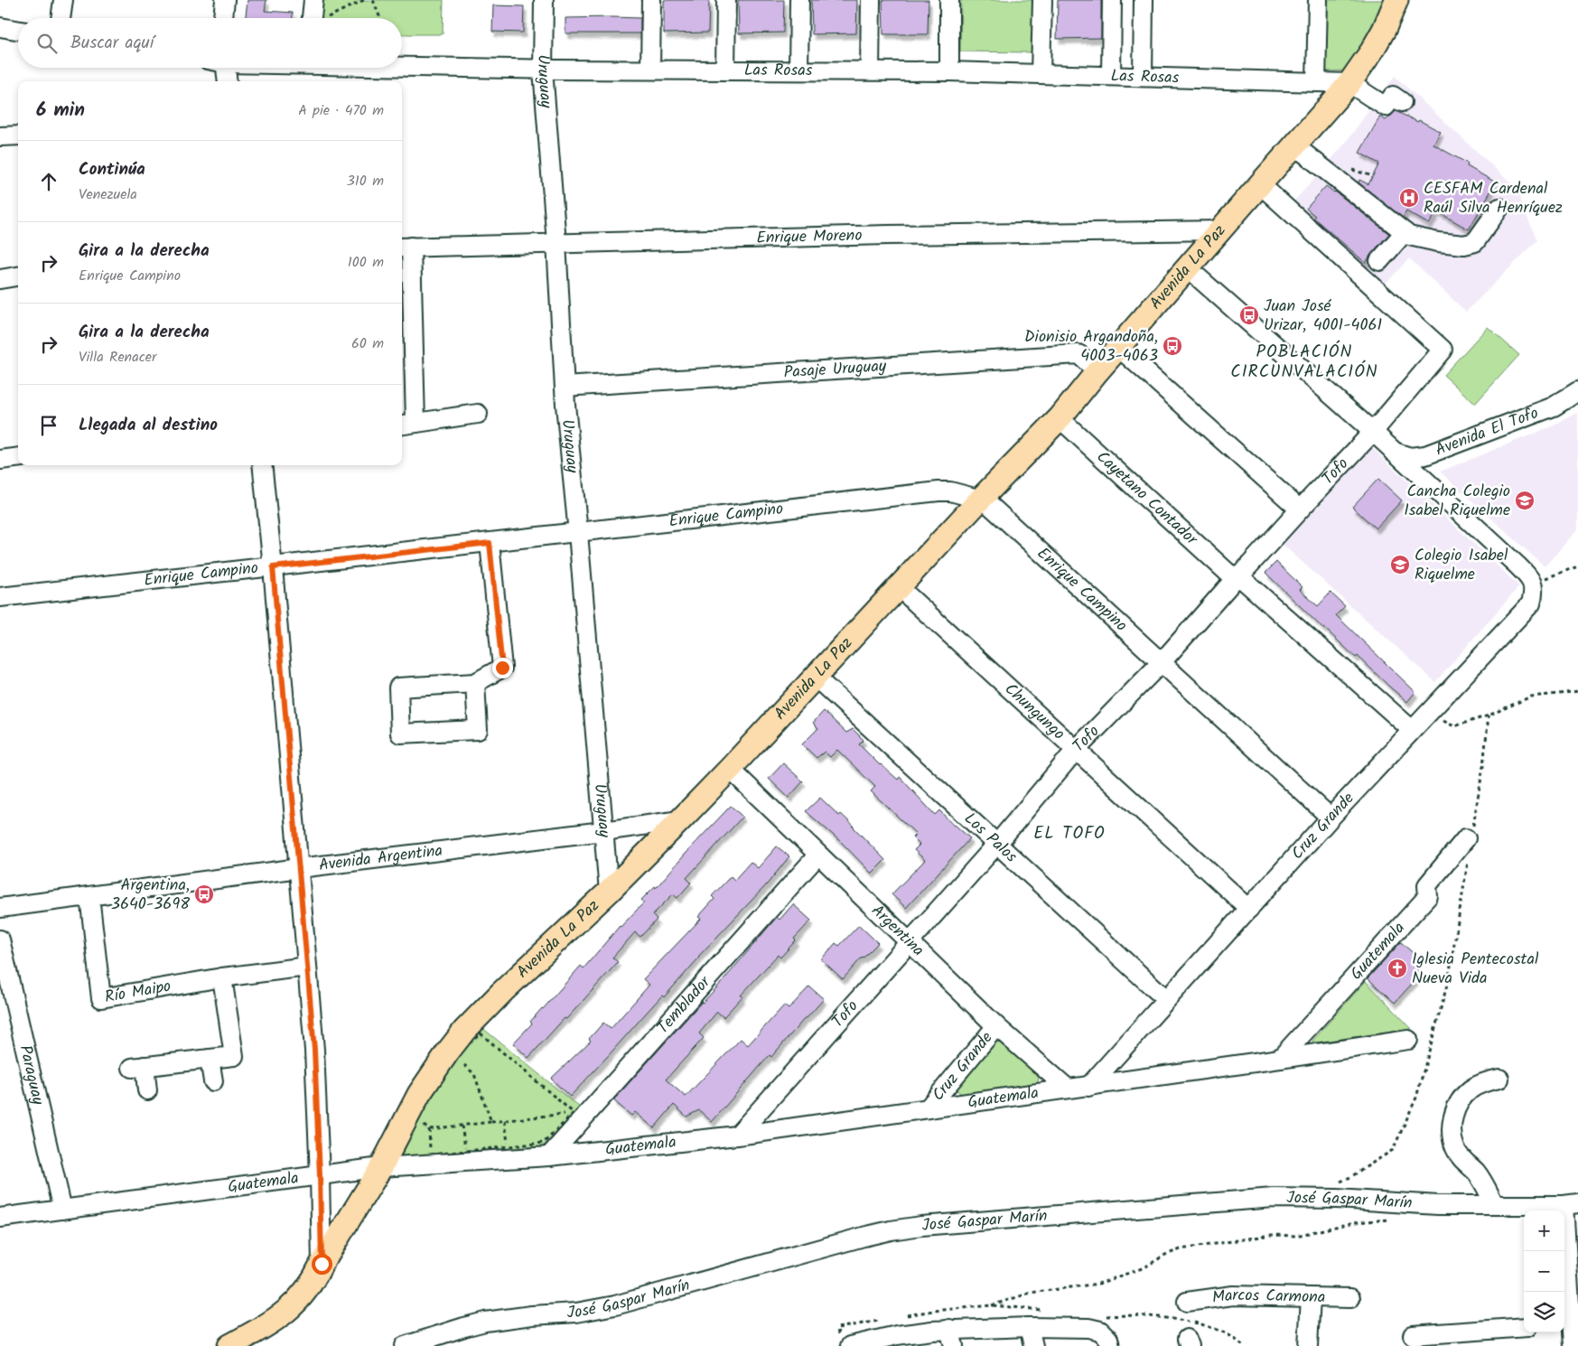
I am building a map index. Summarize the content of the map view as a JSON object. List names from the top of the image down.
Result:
{
  "streets": {
    "main road": ["Avenida La Paz"],
    "street": [
      "Las Rosas",
      "Uruguay",
      "Enrique Moreno",
      "Pasaje Uruguay",
      "Avenida El Tofo",
      "Tofo",
      "Cayetano Contador",
      "Enrique Campino",
      "Chungungo",
      "Cruz Grande",
      "Los Palos",
      "Avenida Argentina",
      "Argentina",
      "Guatemala",
      "Río Maipo",
      "Temblador",
      "Paraguay",
      "José Gaspar Marín",
      "Marcos Carmona"
    ]
  },
  "crossings": [
    ["Las Rosas", "Uruguay"],
    ["Las Rosas", "Avenida La Paz"],
    ["Uruguay", "Enrique Moreno"],
    ["Uruguay", "Avenida La Paz"],
    ["Uruguay", "Pasaje Uruguay"],
    ["Uruguay", "Enrique Campino"],
    ["Uruguay", "Avenida Argentina"],
    ["Enrique Moreno", "Avenida La Paz"],
    ["Avenida La Paz", "Pasaje Uruguay"],
    ["Avenida La Paz", "Tofo"],
    ["Avenida La Paz", "Cayetano Contador"],
    ["Avenida La Paz", "Enrique Campino"],
    ["Avenida La Paz", "Chungungo"],
    ["Avenida La Paz", "Los Palos"],
    ["Avenida La Paz", "Avenida Argentina"],
    ["Avenida La Paz", "Argentina"],
    ["Avenida La Paz", "Guatemala"],
    ["Tofo", "Cayetano Contador"],
    ["Tofo", "Enrique Campino"],
    ["Tofo", "Chungungo"],
    ["Tofo", "Los Palos"],
    ["Tofo", "Argentina"],
    ["Tofo", "Guatemala"],
    ["Cayetano Contador", "Cruz Grande"],
    ["Enrique Campino", "Cruz Grande"],
    ["Chungungo", "Cruz Grande"],
    ["Cruz Grande", "Los Palos"],
    ["Cruz Grande", "Argentina"],
    ["Cruz Grande", "Guatemala"],
    ["Avenida Argentina", "Río Maipo"],
    ["Argentina", "Guatemala"],
    ["Argentina", "Temblador"],
    ["Guatemala", "Temblador"],
    ["Guatemala", "Paraguay"]
  ],
  "districts": ["POBLACIÓN CIRCUNVALACIÓN", "EL TOFO"],
  "places": {
    "hospital": ["CESFAM Cardenal Raúl Silva Henríquez"],
    "bus stop": ["Juan José Urizar, 4001-4061", "Dionisio Argandoña, 4003-4063", "Argentina, 3640-3698"],
    "school or university": ["Cancha Colegio Isabel Riquelme", "Colegio Isabel Riquelme"],
    "church": ["Iglesia Pentecostal Nueva Vida"]
  },
  "page": {
    "search": "Buscar aquí",
    "heading": ["6 min", "A pie · 470 m"],
    "list": [
      ["Continúa", "Venezuela", "310 m"],
      ["Gira a la derecha", "Enrique Campino", "100 m"],
      ["Gira a la derecha", "Villa Renacer", "60 m"],
      "Llegada al destino"
    ],
    "map_buttons": ["+", "−"]
  }
}
